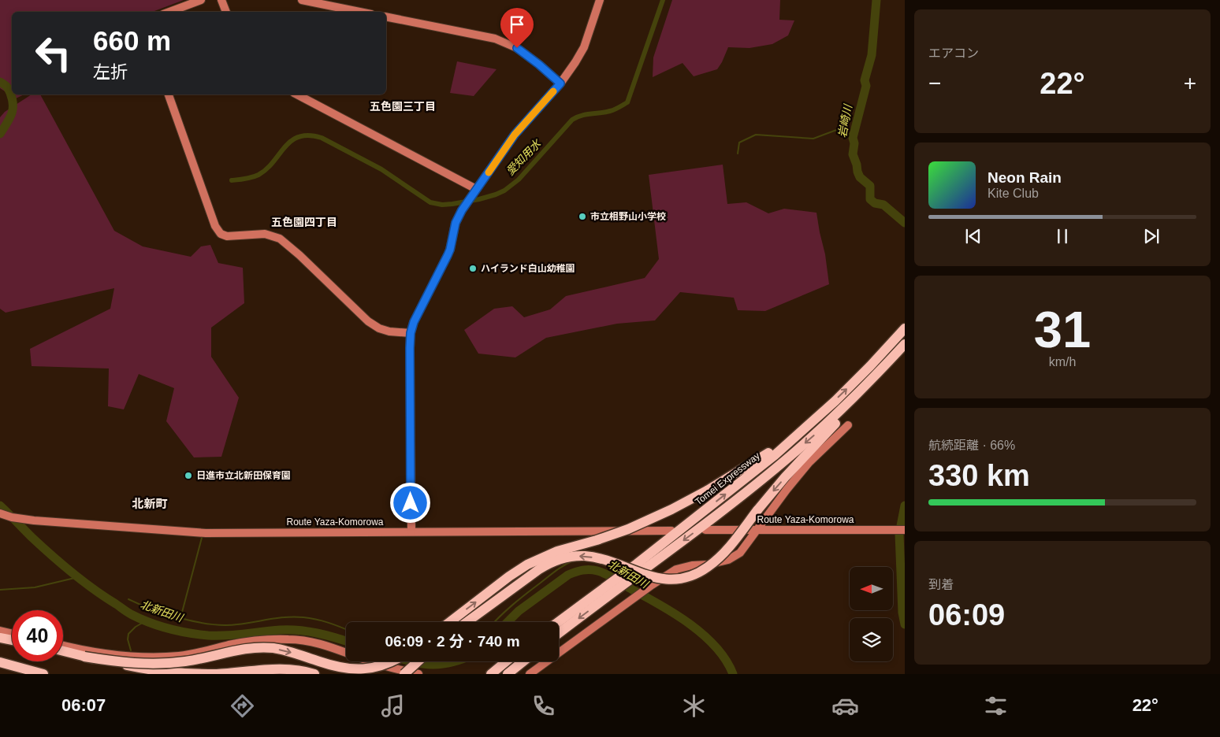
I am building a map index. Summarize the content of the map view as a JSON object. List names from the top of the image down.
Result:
{
  "streets": {
    "highway": ["Tomei Expressway"],
    "street": ["Route Yaza-Komorowa"]
  },
  "districts": ["五色園三丁目", "五色園四丁目", "北新町"],
  "water": ["岩崎川", "愛知用水", "北新田川"],
  "places": ["市立相野山小学校", "ハイランド白山幼稚園", "日進市立北新田保育園"],
  "north": "left",
  "page": {
    "tile": [
      "エアコン",
      ["31", "km/h"],
      ["航続距離 · 66%", "330 km"],
      ["到着", "06:09"]
    ],
    "turn": ["660 m", "左折"],
    "heat": ["−", "22°", "+"],
    "song": ["Neon Rain", "Kite Club"],
    "limit": "40",
    "trip": "06:09 · 2 分 · 740 m",
    "tabs": ["06:07", "22°"]
  }
}
